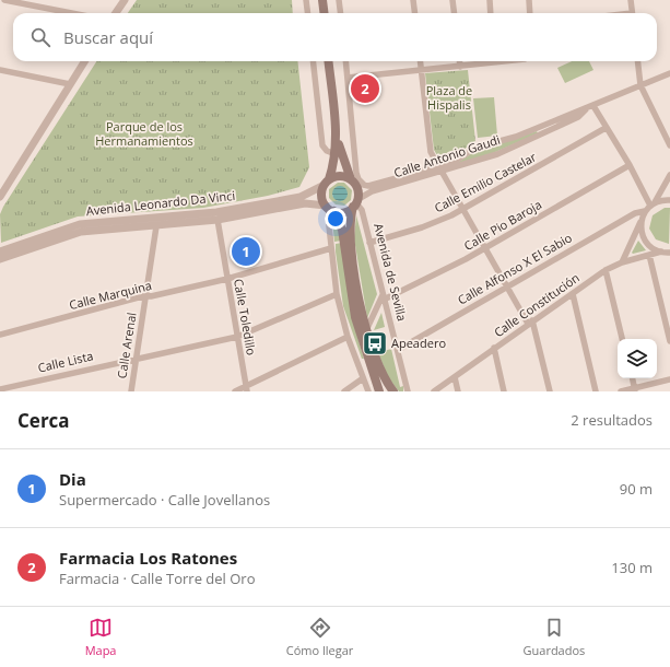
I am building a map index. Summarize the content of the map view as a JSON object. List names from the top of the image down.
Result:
{
  "streets": {
    "street": [
      "Calle Antonio Gaudi",
      "Calle Emilio Castelar",
      "Avenida Leonardo Da Vinci",
      "Calle Pio Baroja",
      "Calle Alfonso X El Sabio",
      "Avenida de Sevilla",
      "Calle Marquina",
      "Calle Constitución",
      "Calle Toledillo",
      "Calle Arenal",
      "Calle Lista"
    ]
  },
  "crossings": [
    ["Calle Antonio Gaudi", "Avenida Leonardo Da Vinci"],
    ["Calle Antonio Gaudi", "Avenida de Sevilla"],
    ["Calle Emilio Castelar", "Avenida de Sevilla"],
    ["Avenida Leonardo Da Vinci", "Avenida de Sevilla"],
    ["Avenida Leonardo Da Vinci", "Calle Toledillo"],
    ["Avenida Leonardo Da Vinci", "Calle Arenal"],
    ["Calle Pio Baroja", "Avenida de Sevilla"],
    ["Calle Alfonso X El Sabio", "Avenida de Sevilla"],
    ["Calle Marquina", "Calle Toledillo"],
    ["Calle Marquina", "Calle Arenal"],
    ["Calle Toledillo", "Calle Lista"],
    ["Calle Arenal", "Calle Lista"]
  ],
  "parks": ["Plaza de Hispalis", "Parque de los Hermanamientos"],
  "places": {
    "bus stop": ["Apeadero"]
  },
  "page": {
    "search": "Buscar aquí",
    "pins": ["2", "1"],
    "heading": ["Cerca", "2 resultados"],
    "list": [
      {
        "mark": "1",
        "name": "Dia",
        "note": "Supermercado · Calle Jovellanos",
        "value": "90 m"
      },
      {
        "mark": "2",
        "name": "Farmacia Los Ratones",
        "note": "Farmacia · Calle Torre del Oro",
        "value": "130 m"
      }
    ],
    "nav": ["Mapa", "Cómo llegar", "Guardados"]
  }
}
